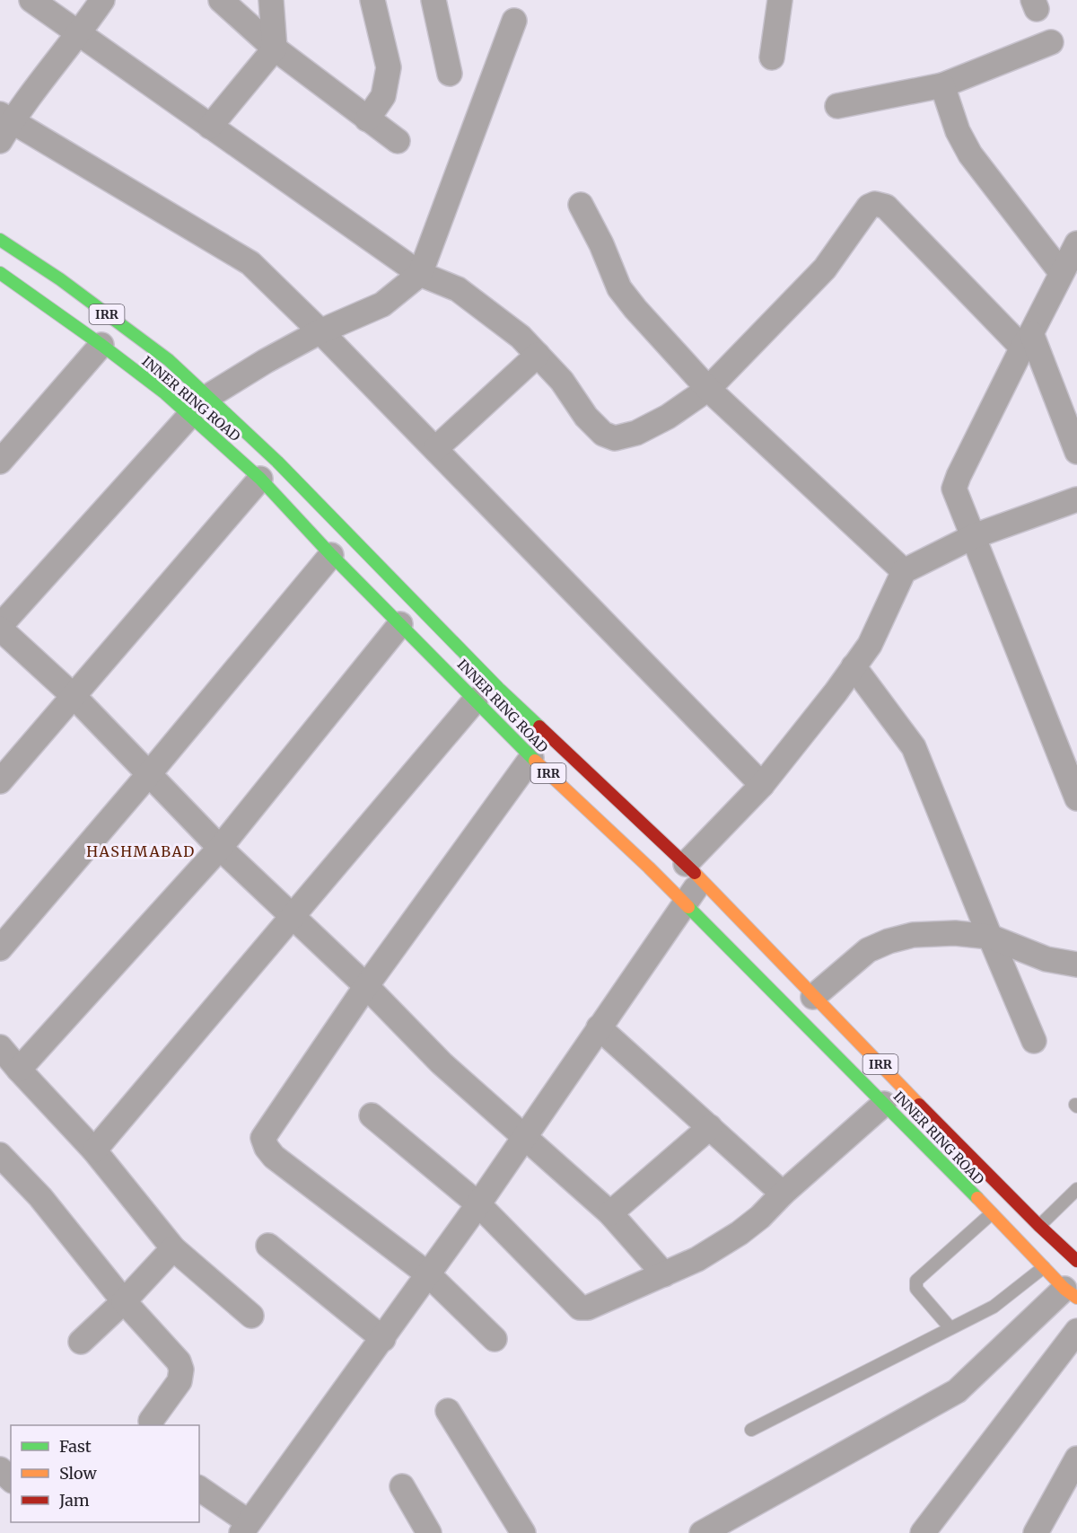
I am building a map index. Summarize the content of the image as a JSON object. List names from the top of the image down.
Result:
{
  "streets": {
    "highway": ["IRR", "INNER RING ROAD"]
  },
  "districts": ["HASHMABAD"],
  "legend": ["Fast", "Slow", "Jam"]
}
